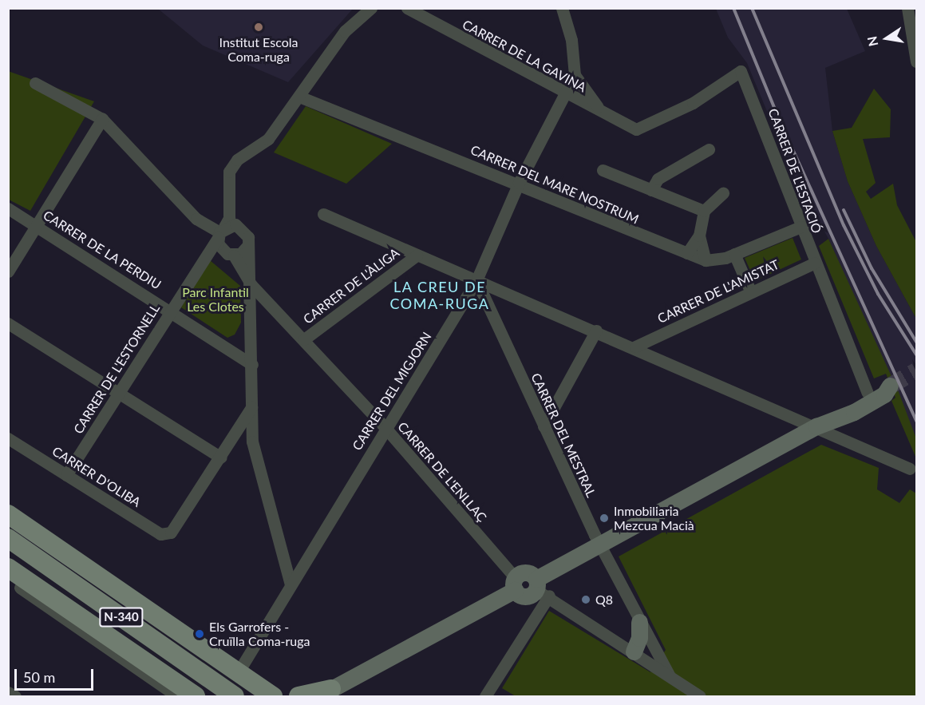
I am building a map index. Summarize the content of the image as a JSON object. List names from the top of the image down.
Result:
{
  "streets": {
    "main road": ["N-340"],
    "street": [
      "CARRER DE LA GAVINA",
      "CARRER DE L'ESTACIÓ",
      "CARRER DEL MARE NOSTRUM",
      "CARRER DE LA PERDIU",
      "CARRER DE L'ÀLIGA",
      "CARRER DE L'AMISTAT",
      "CARRER DE L'ESTORNELL",
      "CARRER DEL MIGJORN",
      "CARRER DEL MESTRAL",
      "CARRER DE L'ENLLAÇ",
      "CARRER D'OLIBA"
    ]
  },
  "crossings": [
    ["CARRER DE LA GAVINA", "CARRER DE L'ESTACIÓ"],
    ["CARRER DE LA GAVINA", "CARRER DEL MIGJORN"],
    ["CARRER DE L'ESTACIÓ", "CARRER DE L'AMISTAT"],
    ["CARRER DEL MARE NOSTRUM", "CARRER DEL MIGJORN"],
    ["CARRER DE LA PERDIU", "CARRER DE L'ESTORNELL"],
    ["CARRER DE L'ÀLIGA", "CARRER DE L'ENLLAÇ"],
    ["CARRER DE L'ESTORNELL", "CARRER DE L'ENLLAÇ"],
    ["CARRER DE L'ESTORNELL", "CARRER D'OLIBA"],
    ["CARRER DEL MIGJORN", "CARRER DEL MESTRAL"],
    ["CARRER DEL MIGJORN", "CARRER DE L'ENLLAÇ"]
  ],
  "districts": ["LA CREU DE COMA-RUGA"],
  "parks": ["Parc Infantil Les Clotes"],
  "places": [
    "Institut Escola Coma-ruga",
    "Inmobiliaria Mezcua Macià",
    "Q8",
    "Els Garrofers - Cruïlla Coma-ruga"
  ],
  "scale_bar": "50 m",
  "north": "left"
}
